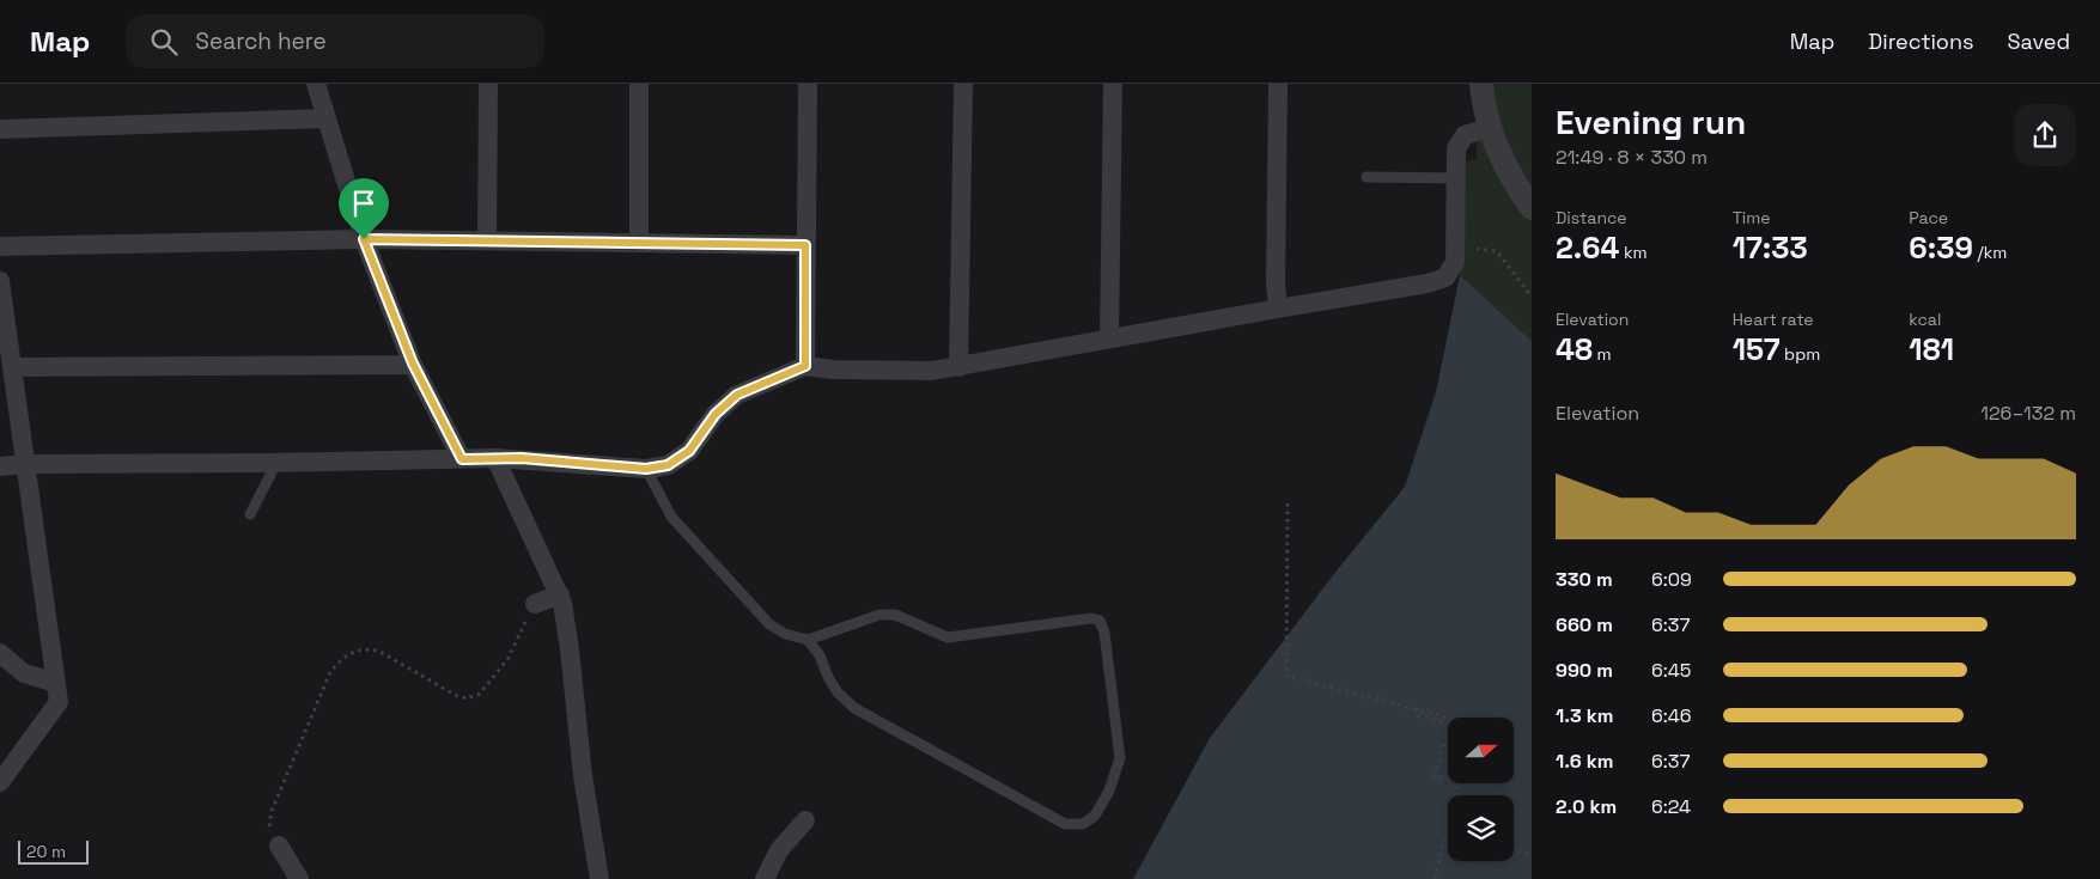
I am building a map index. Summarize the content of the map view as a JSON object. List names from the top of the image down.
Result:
{
  "scale_bar": "20 m",
  "north": "right",
  "page": {
    "header": "Map",
    "search": "Search here",
    "nav": ["Map", "Directions", "Saved"],
    "heading": ["Evening run", "21:49 · 8 × 330 m"],
    "stats": [
      ["Distance", "2.64 km"],
      ["Time", "17:33"],
      ["Pace", "6:39 /km"],
      ["Elevation", "48 m"],
      ["Heart rate", "157 bpm"],
      ["kcal", "181"]
    ],
    "chart": ["Elevation", "126–132 m"],
    "list": [
      {
        "name": "330 m",
        "note": "6:09"
      },
      {
        "name": "660 m",
        "note": "6:37"
      },
      {
        "name": "990 m",
        "note": "6:45"
      },
      {
        "name": "1.3 km",
        "note": "6:46"
      },
      {
        "name": "1.6 km",
        "note": "6:37"
      },
      {
        "name": "2.0 km",
        "note": "6:24"
      }
    ],
    "scale": "20 m"
  }
}
